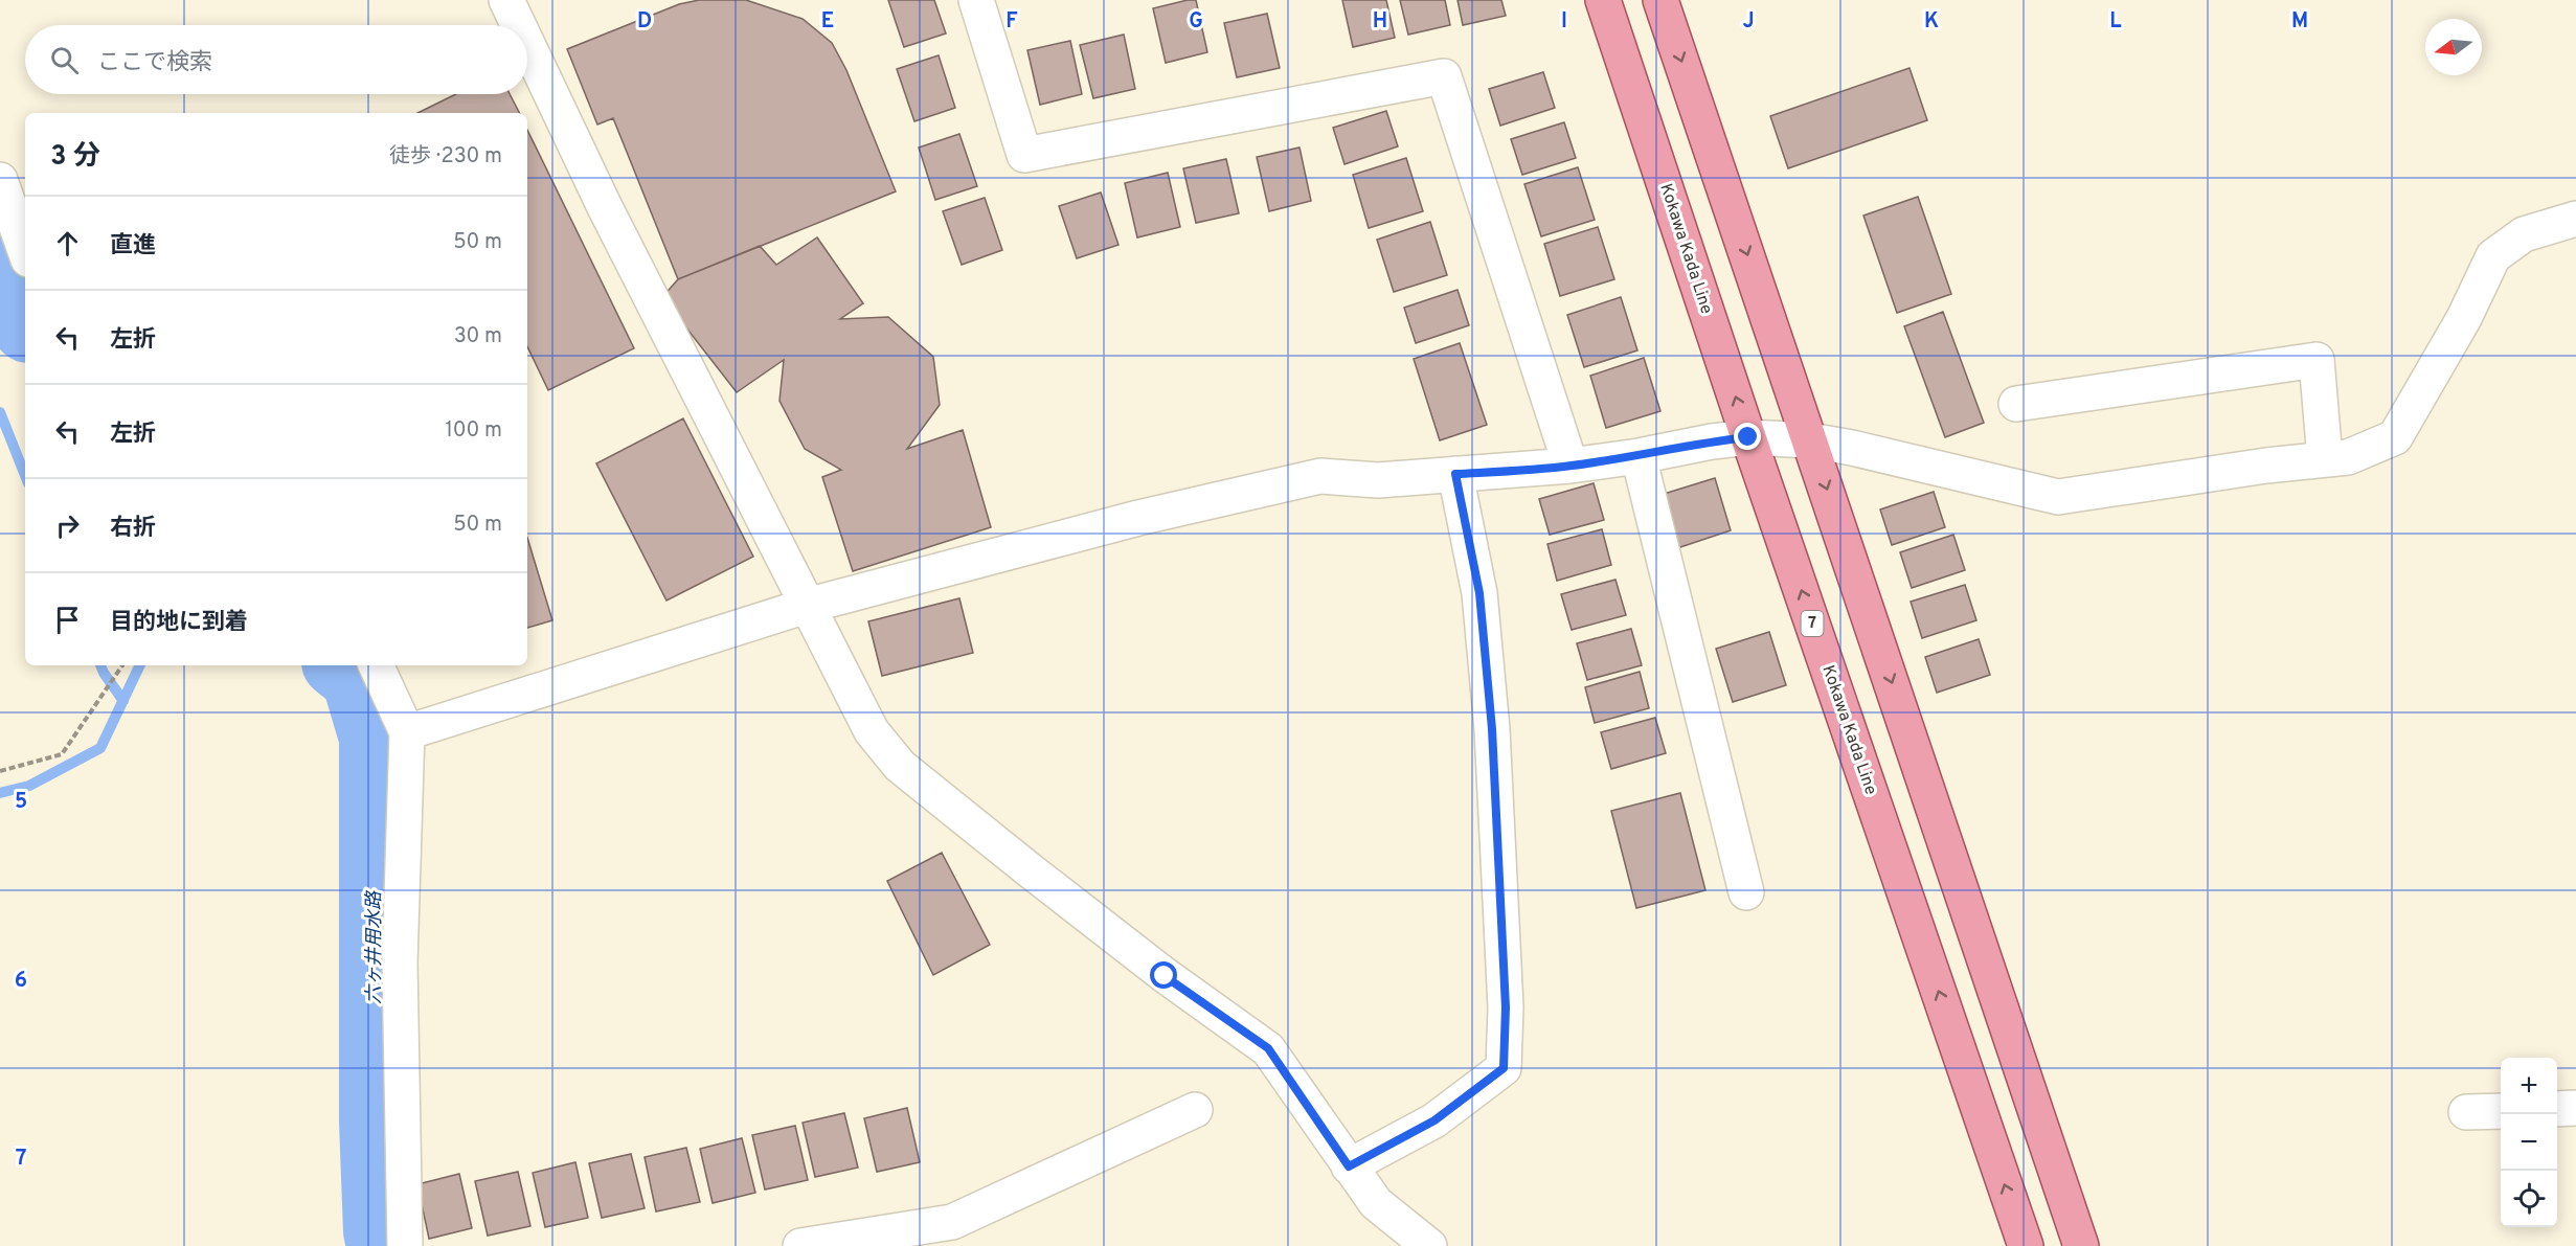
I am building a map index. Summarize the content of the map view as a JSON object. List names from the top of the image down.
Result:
{
  "streets": {
    "main road": ["Kokawa Kada Line", "7"]
  },
  "water": ["六ヶ井用水路"],
  "north": "left",
  "page": {
    "search": "ここで検索",
    "heading": ["3 分", "徒歩 · 230 m"],
    "list": [
      ["直進", "50 m"],
      ["左折", "30 m"],
      ["左折", "100 m"],
      ["右折", "50 m"],
      "目的地に到着"
    ],
    "map_buttons": ["+", "−"]
  },
  "grid": {
    "columns": [
      "D",
      "E",
      "F",
      "G",
      "H",
      "I",
      "J",
      "K",
      "L",
      "M"
    ],
    "rows": ["5", "6", "7"]
  }
}
